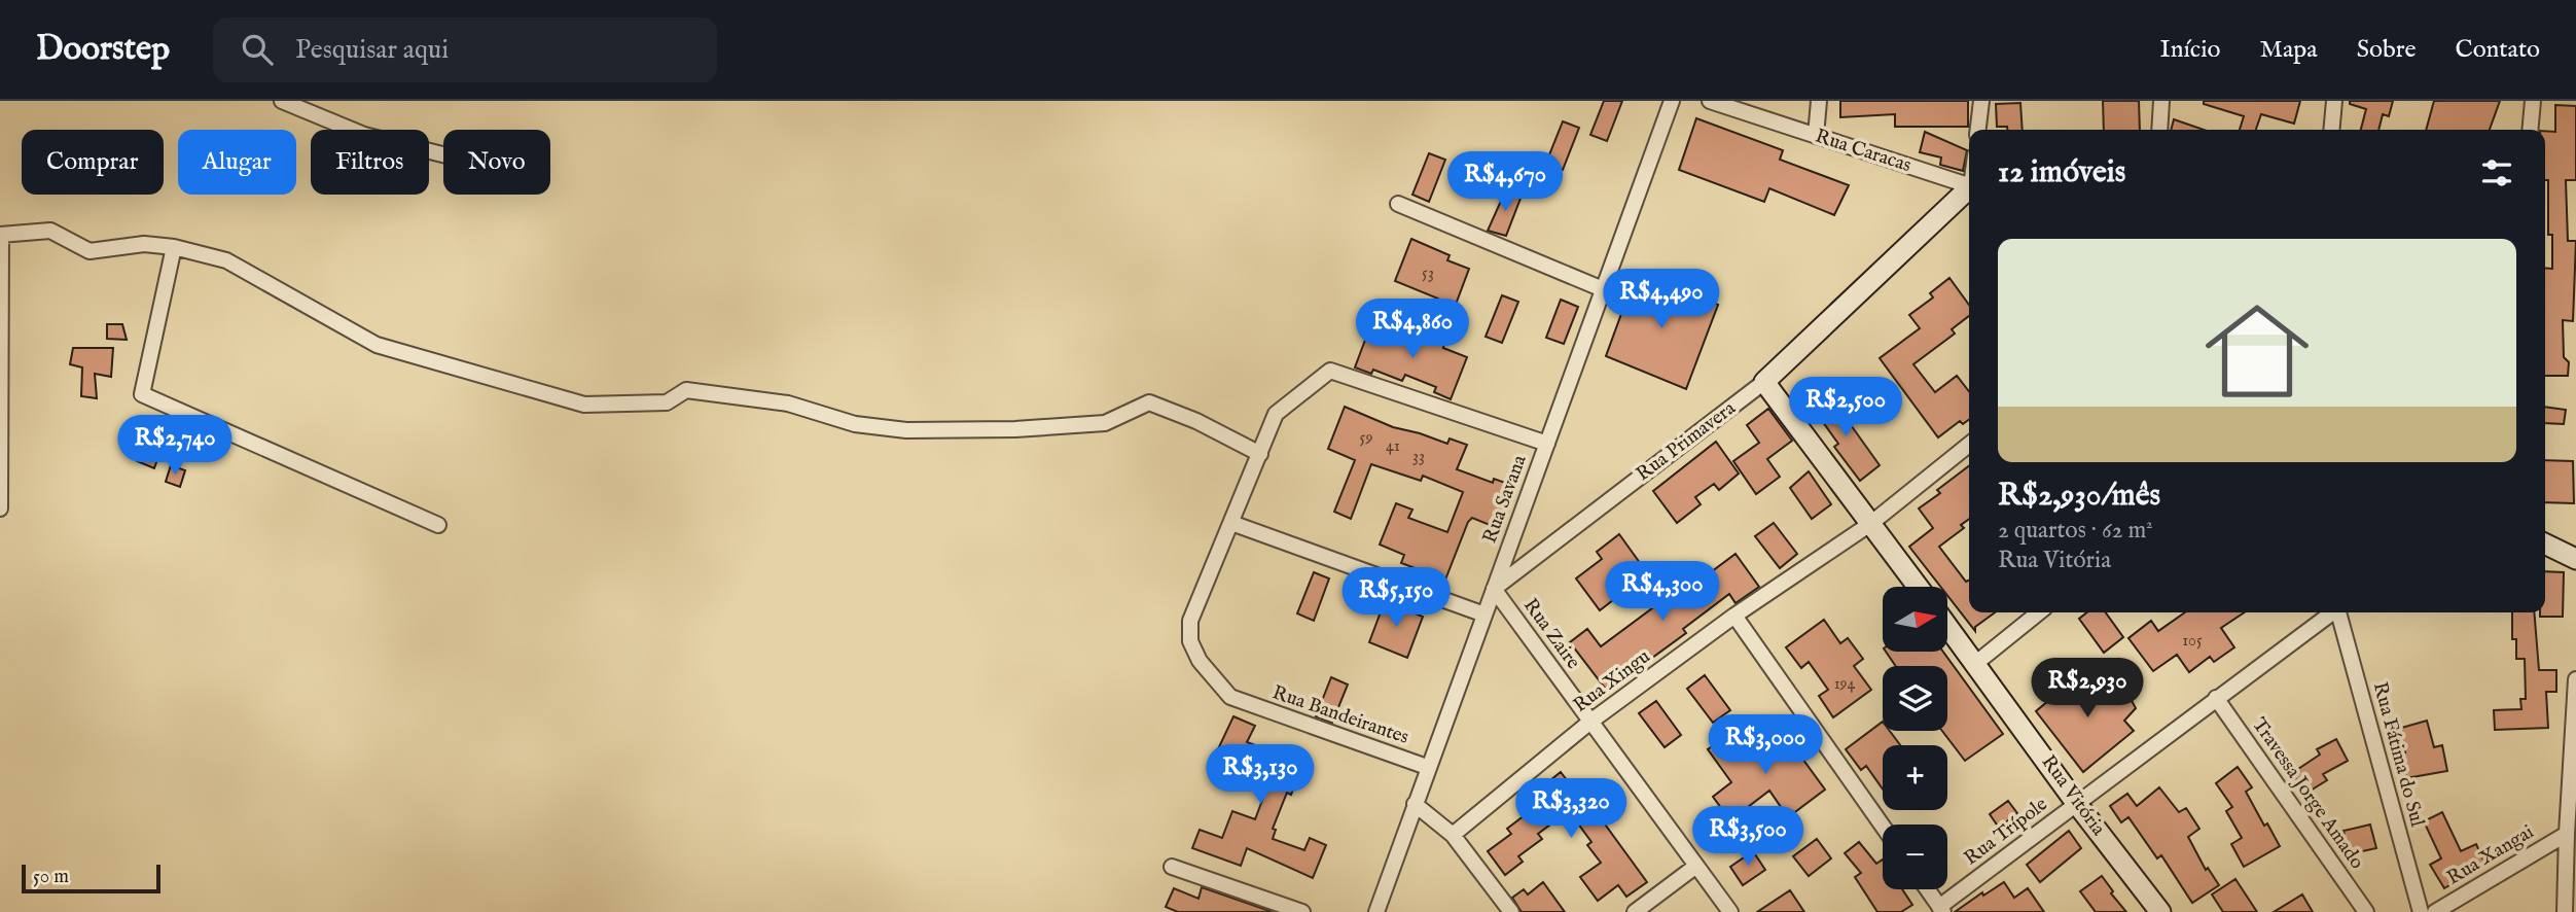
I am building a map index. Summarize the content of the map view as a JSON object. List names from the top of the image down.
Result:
{
  "streets": {
    "street": [
      "Rua Caracas",
      "Rua Primavera",
      "Rua Savana",
      "Rua Zaire",
      "Rua Xingu",
      "Rua Bandeirantes",
      "Rua Fátima do Sul",
      "Travessa Jorge Amado",
      "Rua Vitória",
      "Rua Trípole",
      "Rua Xangai"
    ]
  },
  "crossings": [
    ["Rua Primavera", "Rua Savana"],
    ["Rua Primavera", "Rua Zaire"],
    ["Rua Savana", "Rua Zaire"],
    ["Rua Savana", "Rua Bandeirantes"],
    ["Rua Zaire", "Rua Xingu"],
    ["Travessa Jorge Amado", "Rua Trípole"],
    ["Rua Vitória", "Rua Trípole"]
  ],
  "house_numbers": [
    "53",
    "59",
    "41",
    "33",
    "105",
    "194"
  ],
  "scale_bar": "50 m",
  "north": "right",
  "page": {
    "header": "Doorstep",
    "search": "Pesquisar aqui",
    "nav": [
      "Início",
      "Mapa",
      "Sobre",
      "Contato"
    ],
    "chip": [
      "Comprar",
      "Alugar",
      "Filtros",
      "Novo"
    ],
    "heading": "12 imóveis",
    "price": [
      "R$4,670",
      "R$4,490",
      "R$4,860",
      "R$2,500",
      "R$2,740",
      "R$4,300",
      "R$5,150",
      "R$2,930",
      "R$3,000",
      "R$3,130",
      "R$3,320",
      "R$3,500"
    ],
    "list": [
      {
        "name": "R$2,930/mês",
        "note": "2 quartos · 62 m² · Rua Vitória"
      }
    ],
    "map_buttons": ["+", "−"],
    "scale": "50 m"
  }
}
